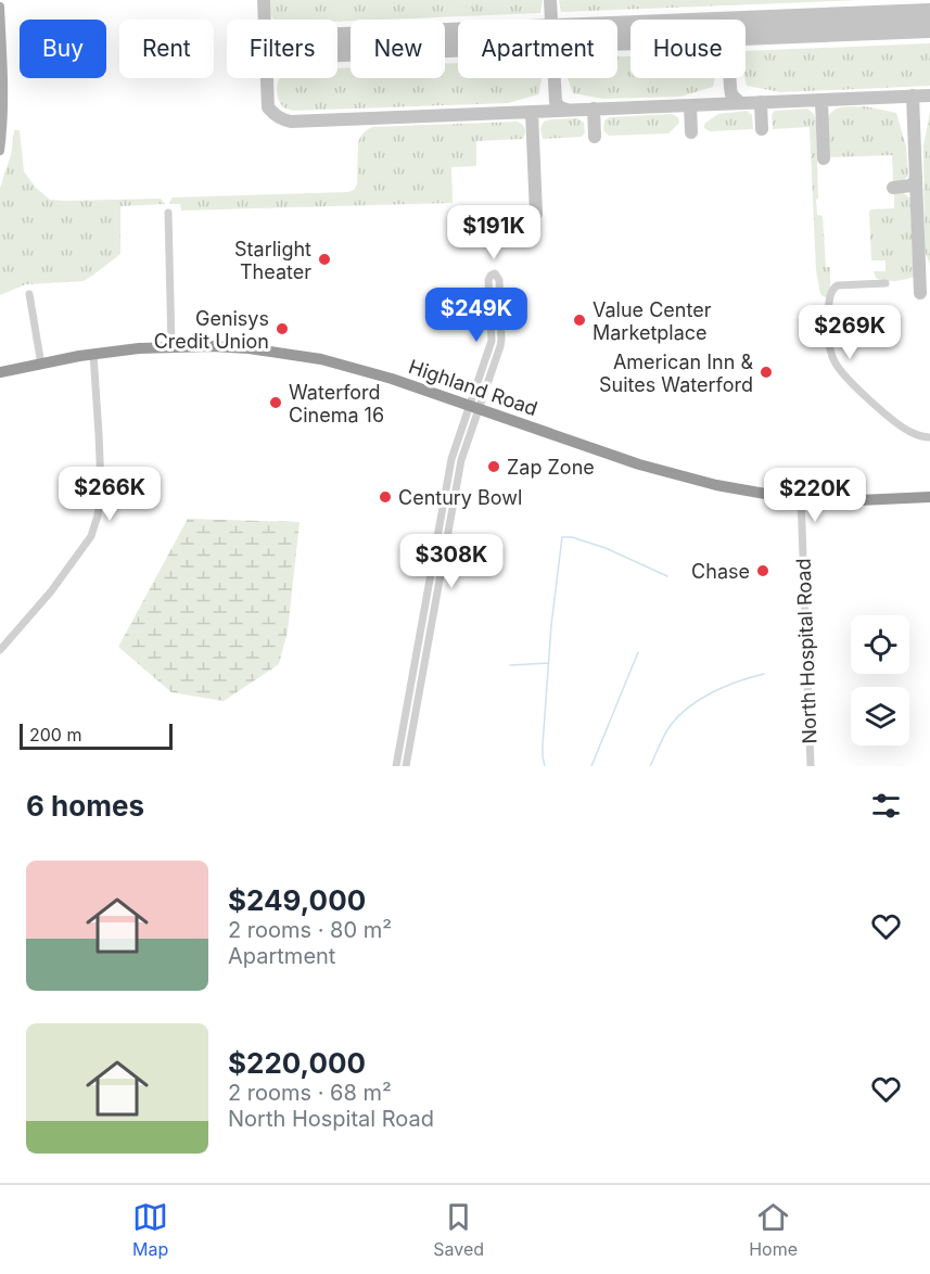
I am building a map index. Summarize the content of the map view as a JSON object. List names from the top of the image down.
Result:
{
  "streets": {
    "highway": ["Highland Road"],
    "street": ["North Hospital Road"]
  },
  "crossings": [
    ["Highland Road", "North Hospital Road"]
  ],
  "places": [
    "Starlight Theater",
    "Value Center Marketplace",
    "Genisys Credit Union",
    "American Inn & Suites Waterford",
    "Waterford Cinema 16",
    "Zap Zone",
    "Century Bowl",
    "Chase"
  ],
  "scale_bar": "200 m",
  "page": {
    "chip": [
      "Buy",
      "Rent",
      "Filters",
      "New",
      "Apartment",
      "House"
    ],
    "price": [
      "$191K",
      "$249K",
      "$269K",
      "$266K",
      "$220K",
      "$308K"
    ],
    "scale": "200 m",
    "heading": "6 homes",
    "list": [
      {
        "name": "$249,000",
        "note": "2 rooms · 80 m² · Apartment"
      },
      {
        "name": "$220,000",
        "note": "2 rooms · 68 m² · North Hospital Road"
      }
    ],
    "tabs": ["Map", "Saved", "Home"]
  }
}
